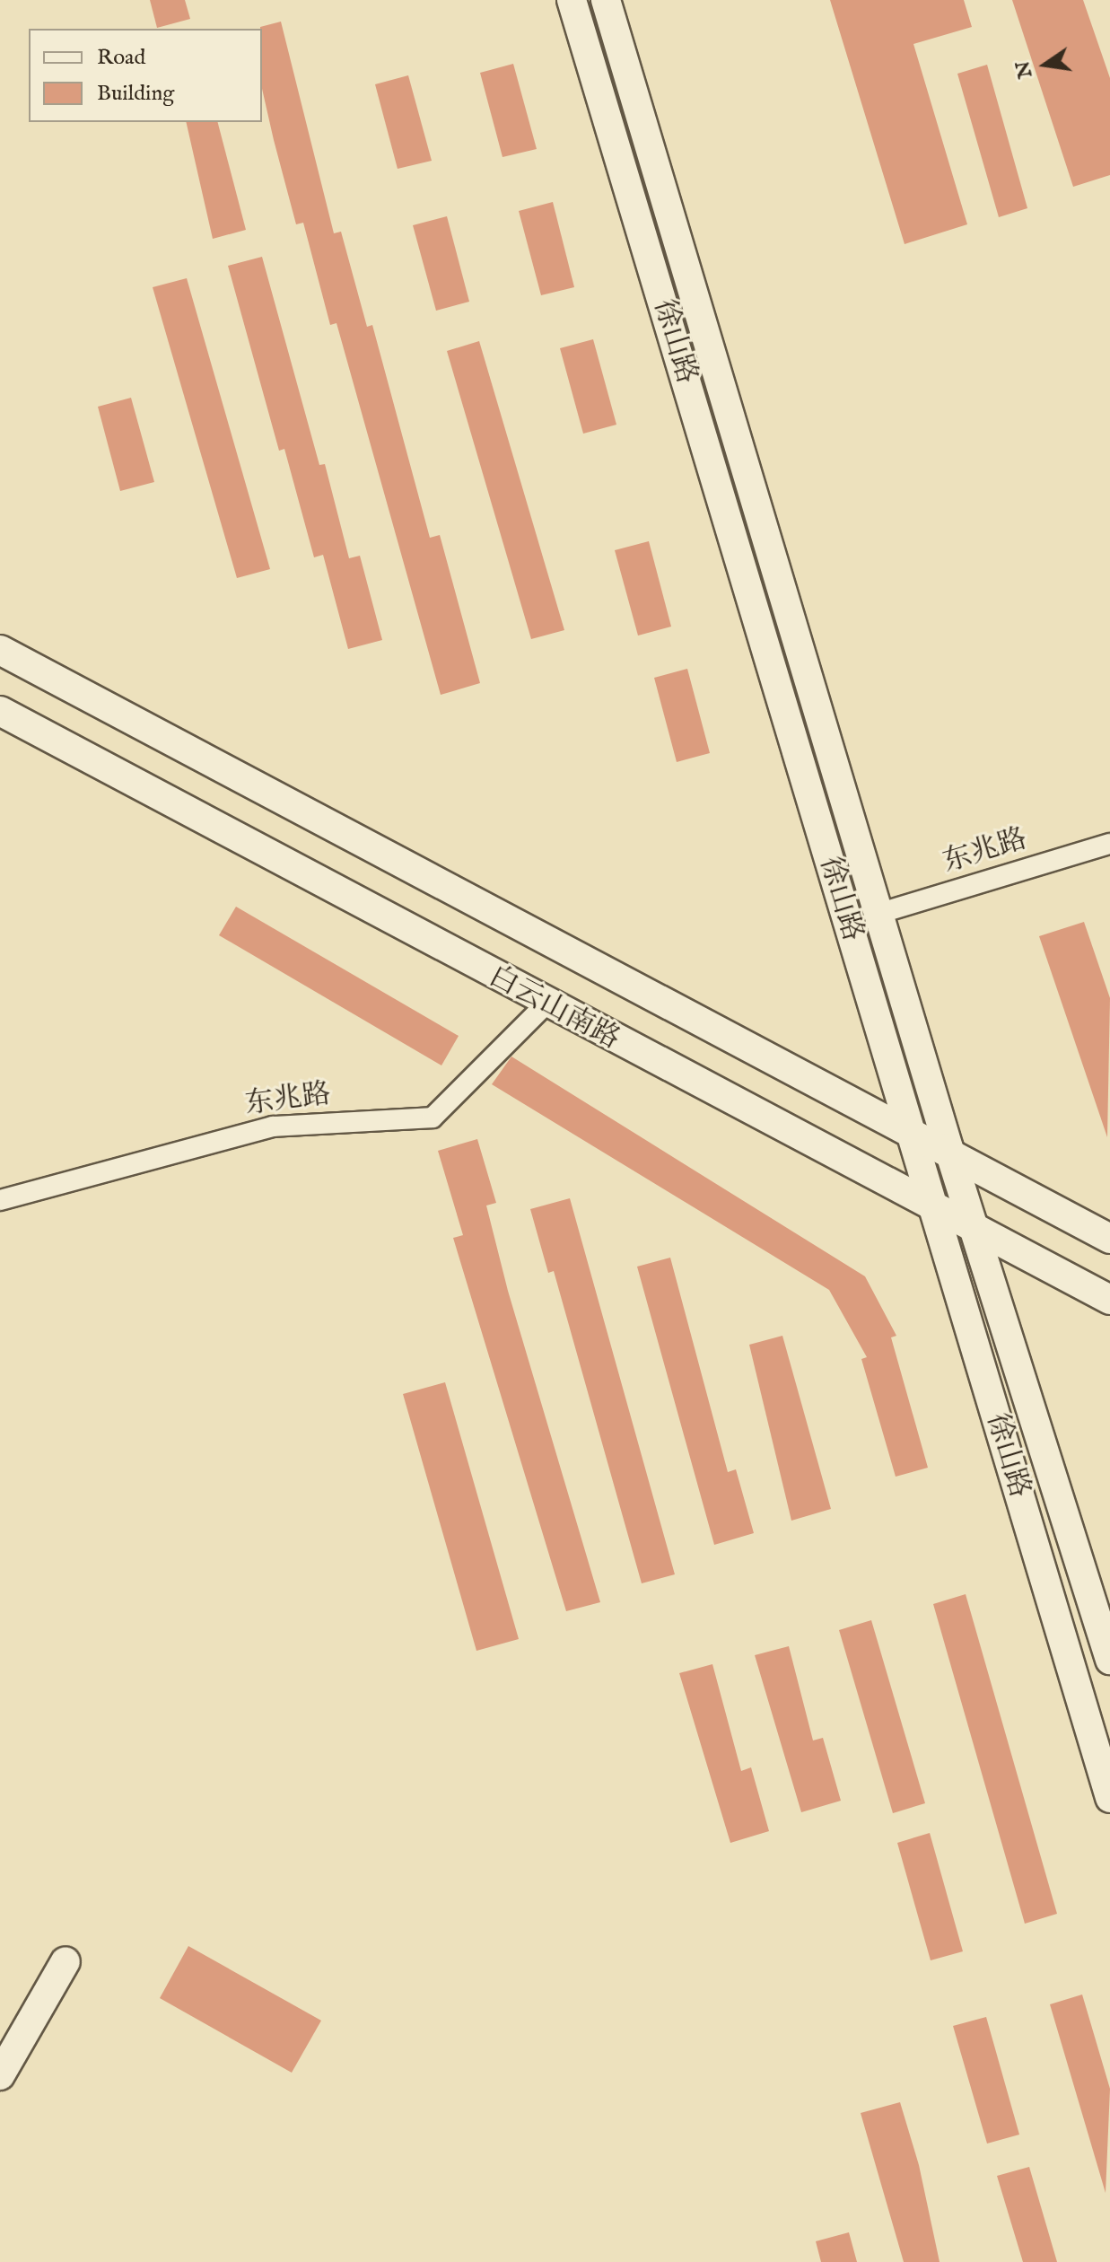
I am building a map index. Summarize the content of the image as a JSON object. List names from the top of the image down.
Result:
{
  "streets": {
    "main road": ["徐山路", "白云山南路"],
    "street": ["东兆路"]
  },
  "crossings": [
    ["徐山路", "东兆路"],
    ["徐山路", "白云山南路"],
    ["东兆路", "白云山南路"]
  ],
  "legend": ["Road", "Building"],
  "north": "left"
}
